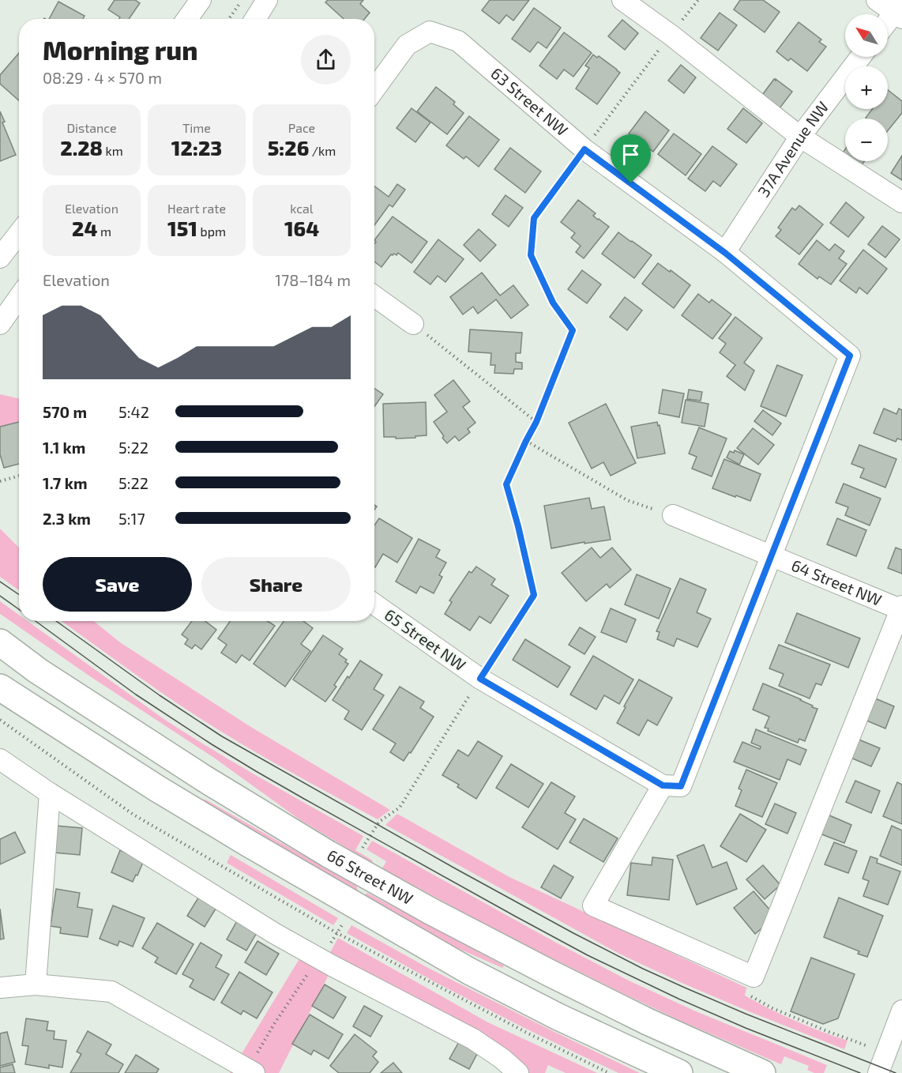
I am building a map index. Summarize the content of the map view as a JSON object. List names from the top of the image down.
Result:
{
  "streets": {
    "main road": ["66 Street NW"],
    "street": [
      "63 Street NW",
      "37A Avenue NW",
      "64 Street NW",
      "65 Street NW"
    ]
  },
  "crossings": [
    ["63 Street NW", "37A Avenue NW"],
    ["63 Street NW", "64 Street NW"]
  ],
  "north": "top left",
  "page": {
    "map_buttons": ["+", "−"],
    "heading": ["Morning run", "08:29 · 4 × 570 m"],
    "stats": [
      ["Distance", "2.28 km"],
      ["Time", "12:23"],
      ["Pace", "5:26 /km"],
      ["Elevation", "24 m"],
      ["Heart rate", "151 bpm"],
      ["kcal", "164"]
    ],
    "chart": ["Elevation", "178–184 m"],
    "list": [
      {
        "name": "570 m",
        "note": "5:42"
      },
      {
        "name": "1.1 km",
        "note": "5:22"
      },
      {
        "name": "1.7 km",
        "note": "5:22"
      },
      {
        "name": "2.3 km",
        "note": "5:17"
      }
    ],
    "buttons": ["Save", "Share"]
  }
}
